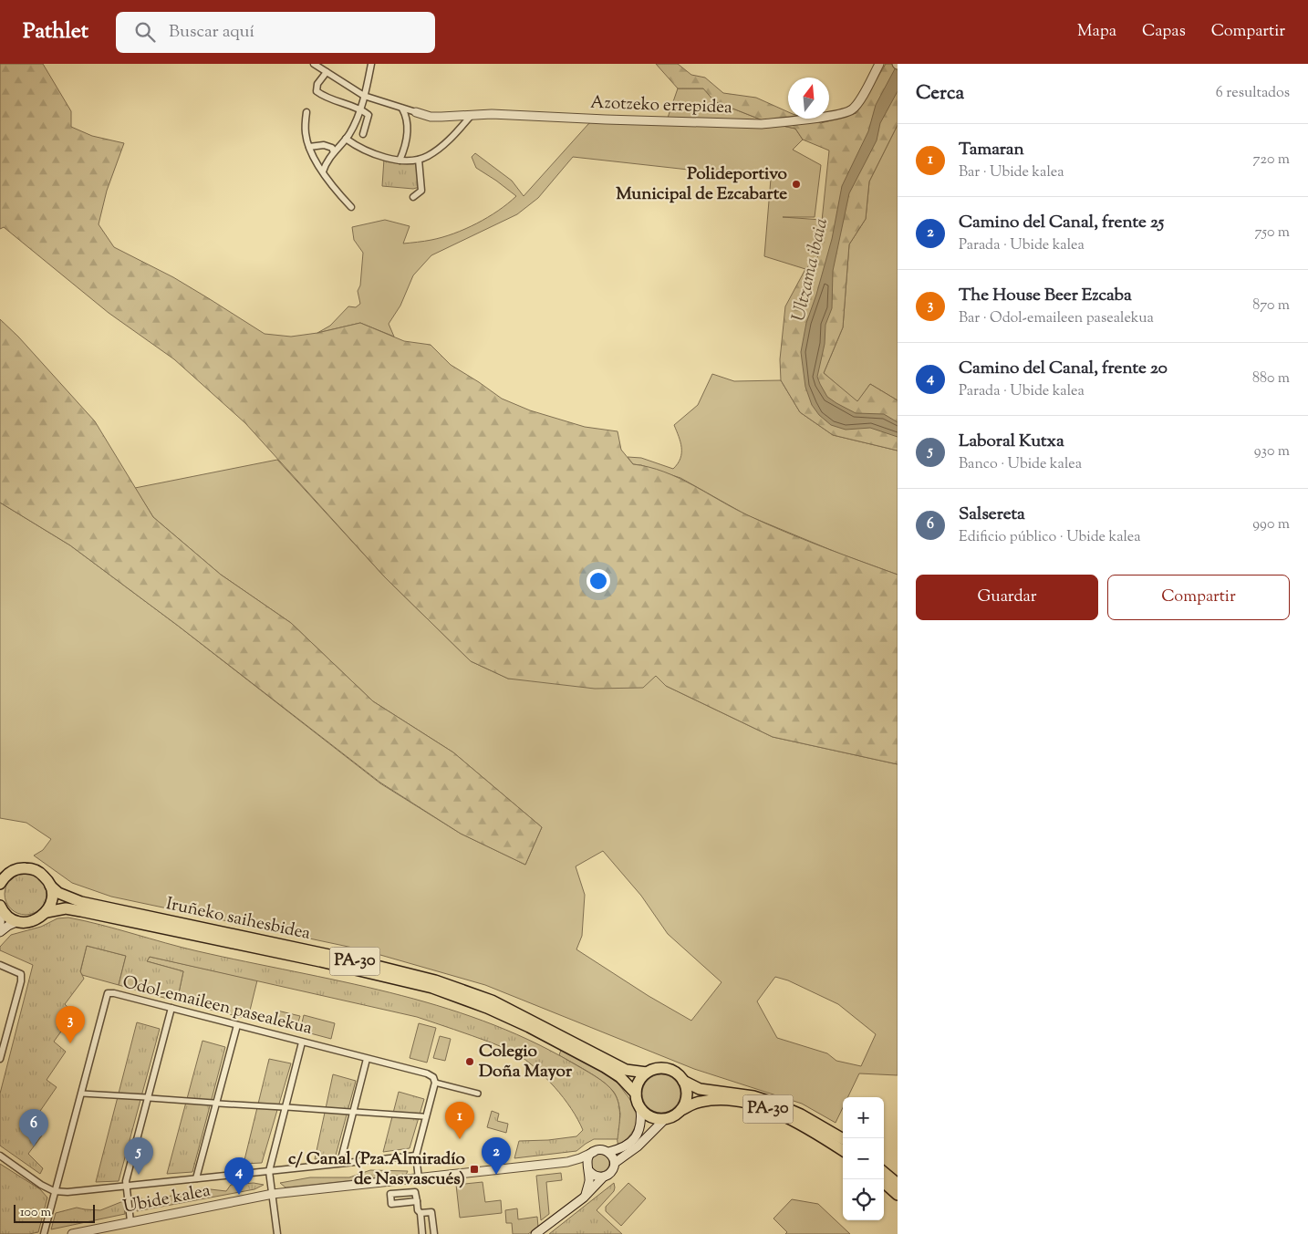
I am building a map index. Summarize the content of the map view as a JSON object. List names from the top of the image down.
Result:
{
  "streets": {
    "highway": ["Iruñeko saihesbidea", "PA-30"],
    "street": ["Azotzeko errepidea", "Odol-emaileen pasealekua", "Ubide kalea"]
  },
  "crossings": [
    ["Iruñeko saihesbidea", "PA-30"],
    ["Odol-emaileen pasealekua", "Ubide kalea"]
  ],
  "water": ["Ultzama ibaia"],
  "places": {
    "other": ["Polideportivo Municipal de Ezcabarte", "Colegio Doña Mayor"],
    "transit": ["c/ Canal (Pza.Almiradío de Nasvascués)"]
  },
  "scale_bar": "100 m",
  "north": "top",
  "page": {
    "header": "Pathlet",
    "search": "Buscar aquí",
    "nav": ["Mapa", "Capas", "Compartir"],
    "heading": ["Cerca", "6 resultados"],
    "list": [
      {
        "mark": "1",
        "name": "Tamaran",
        "note": "Bar · Ubide kalea",
        "value": "720 m"
      },
      {
        "mark": "2",
        "name": "Camino del Canal, frente 25",
        "note": "Parada · Ubide kalea",
        "value": "750 m"
      },
      {
        "mark": "3",
        "name": "The House Beer Ezcaba",
        "note": "Bar · Odol-emaileen pasealekua",
        "value": "870 m"
      },
      {
        "mark": "4",
        "name": "Camino del Canal, frente 20",
        "note": "Parada · Ubide kalea",
        "value": "880 m"
      },
      {
        "mark": "5",
        "name": "Laboral Kutxa",
        "note": "Banco · Ubide kalea",
        "value": "930 m"
      },
      {
        "mark": "6",
        "name": "Salsereta",
        "note": "Edificio público · Ubide kalea",
        "value": "990 m"
      }
    ],
    "buttons": ["Guardar", "Compartir"],
    "pins": [
      "3",
      "1",
      "6",
      "2",
      "5",
      "4"
    ],
    "map_buttons": ["+", "−"],
    "scale": "100 m"
  }
}
